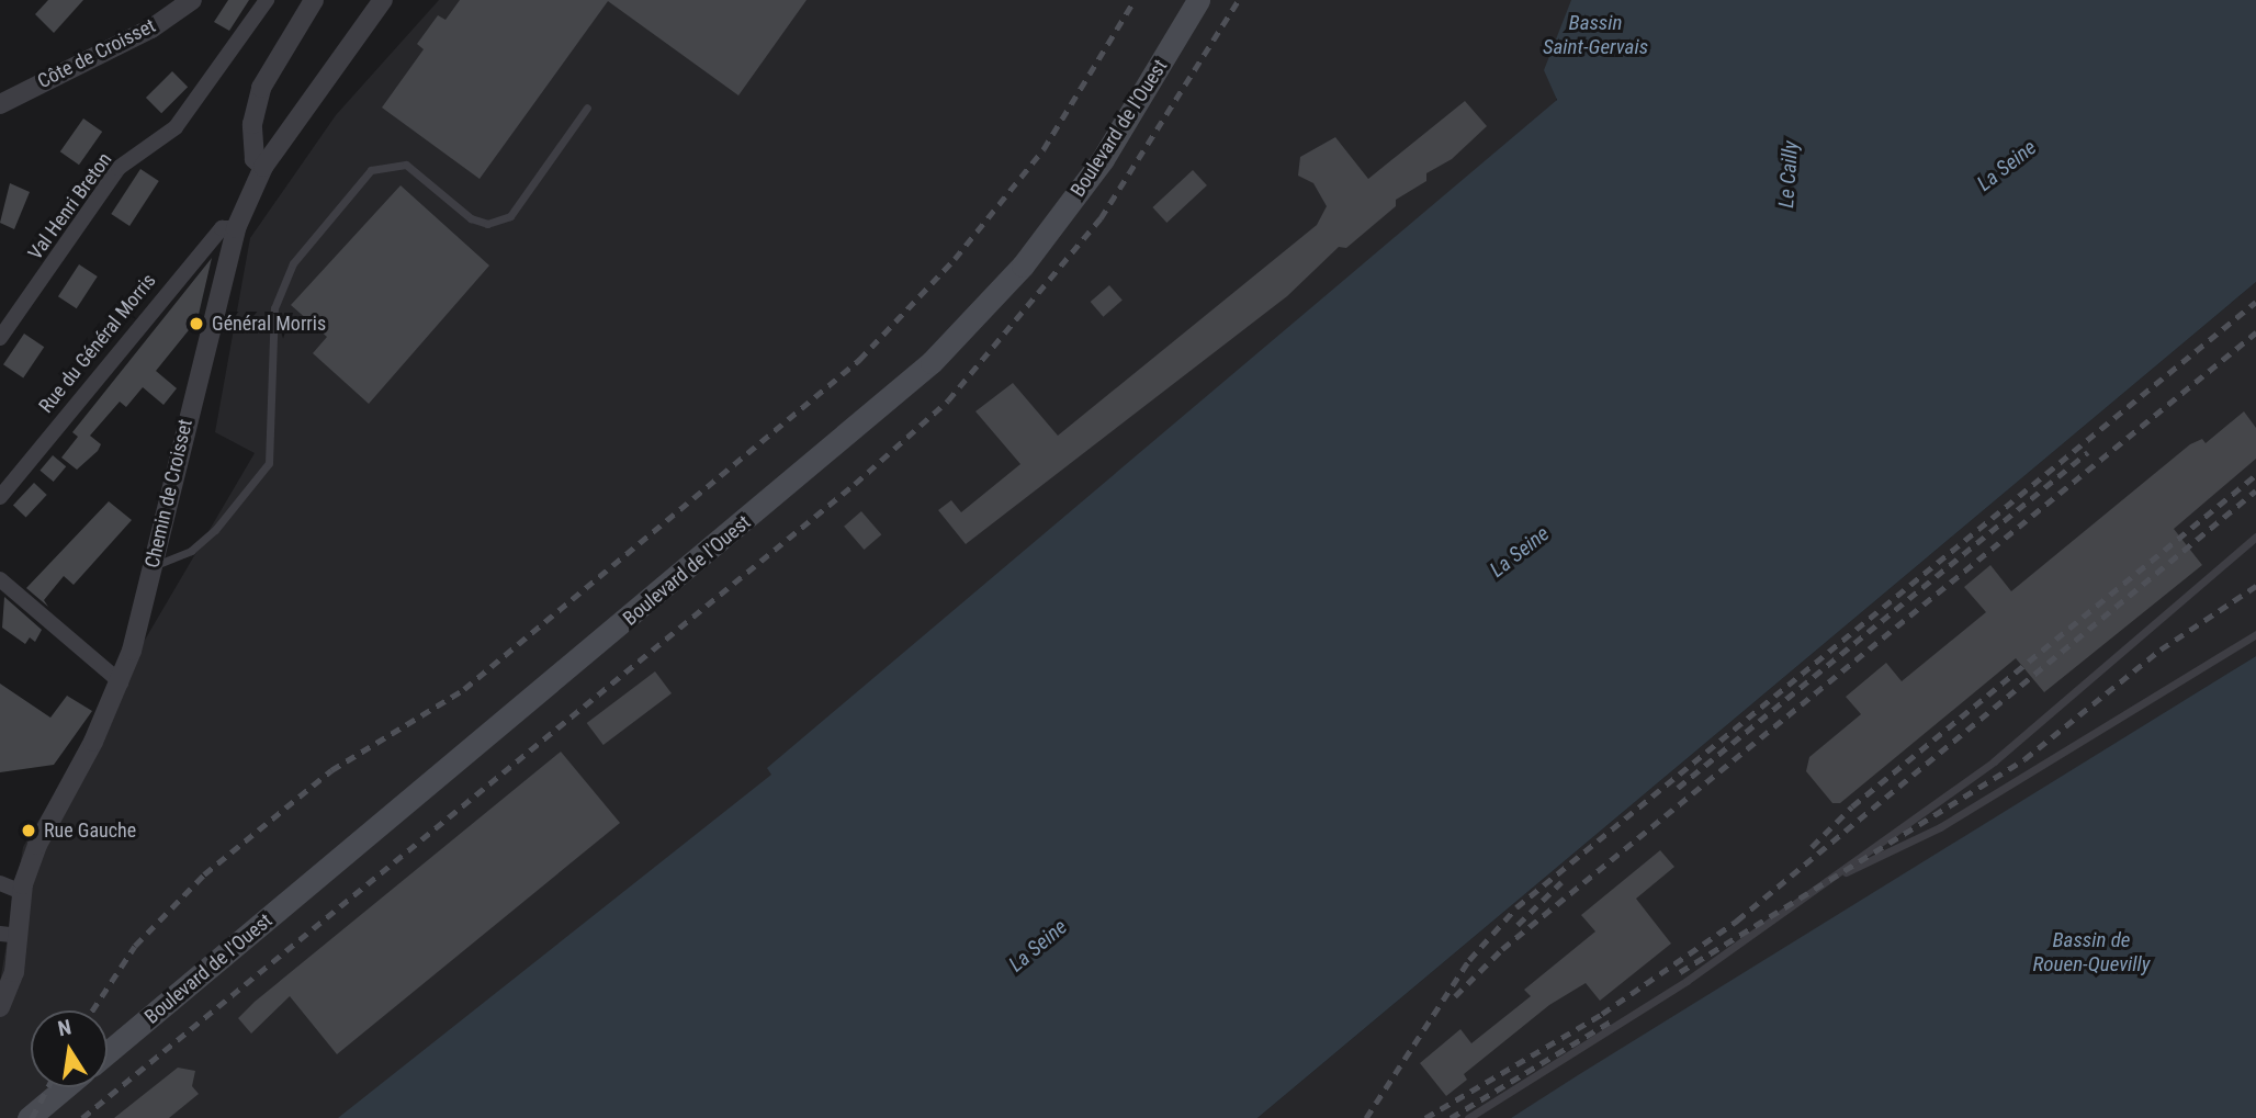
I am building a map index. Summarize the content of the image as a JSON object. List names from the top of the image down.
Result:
{
  "streets": {
    "main road": ["Boulevard de l'Ouest"],
    "street": [
      "Côte de Croisset",
      "Val Henri Breton",
      "Rue du Général Morris",
      "Chemin de Croisset"
    ]
  },
  "crossings": [
    ["Rue du Général Morris", "Chemin de Croisset"]
  ],
  "water": [
    "Bassin Saint-Gervais",
    "La Seine",
    "Le Cailly",
    "Bassin de Rouen-Quevilly"
  ],
  "places": ["Général Morris", "Rue Gauche"],
  "north": "top"
}
